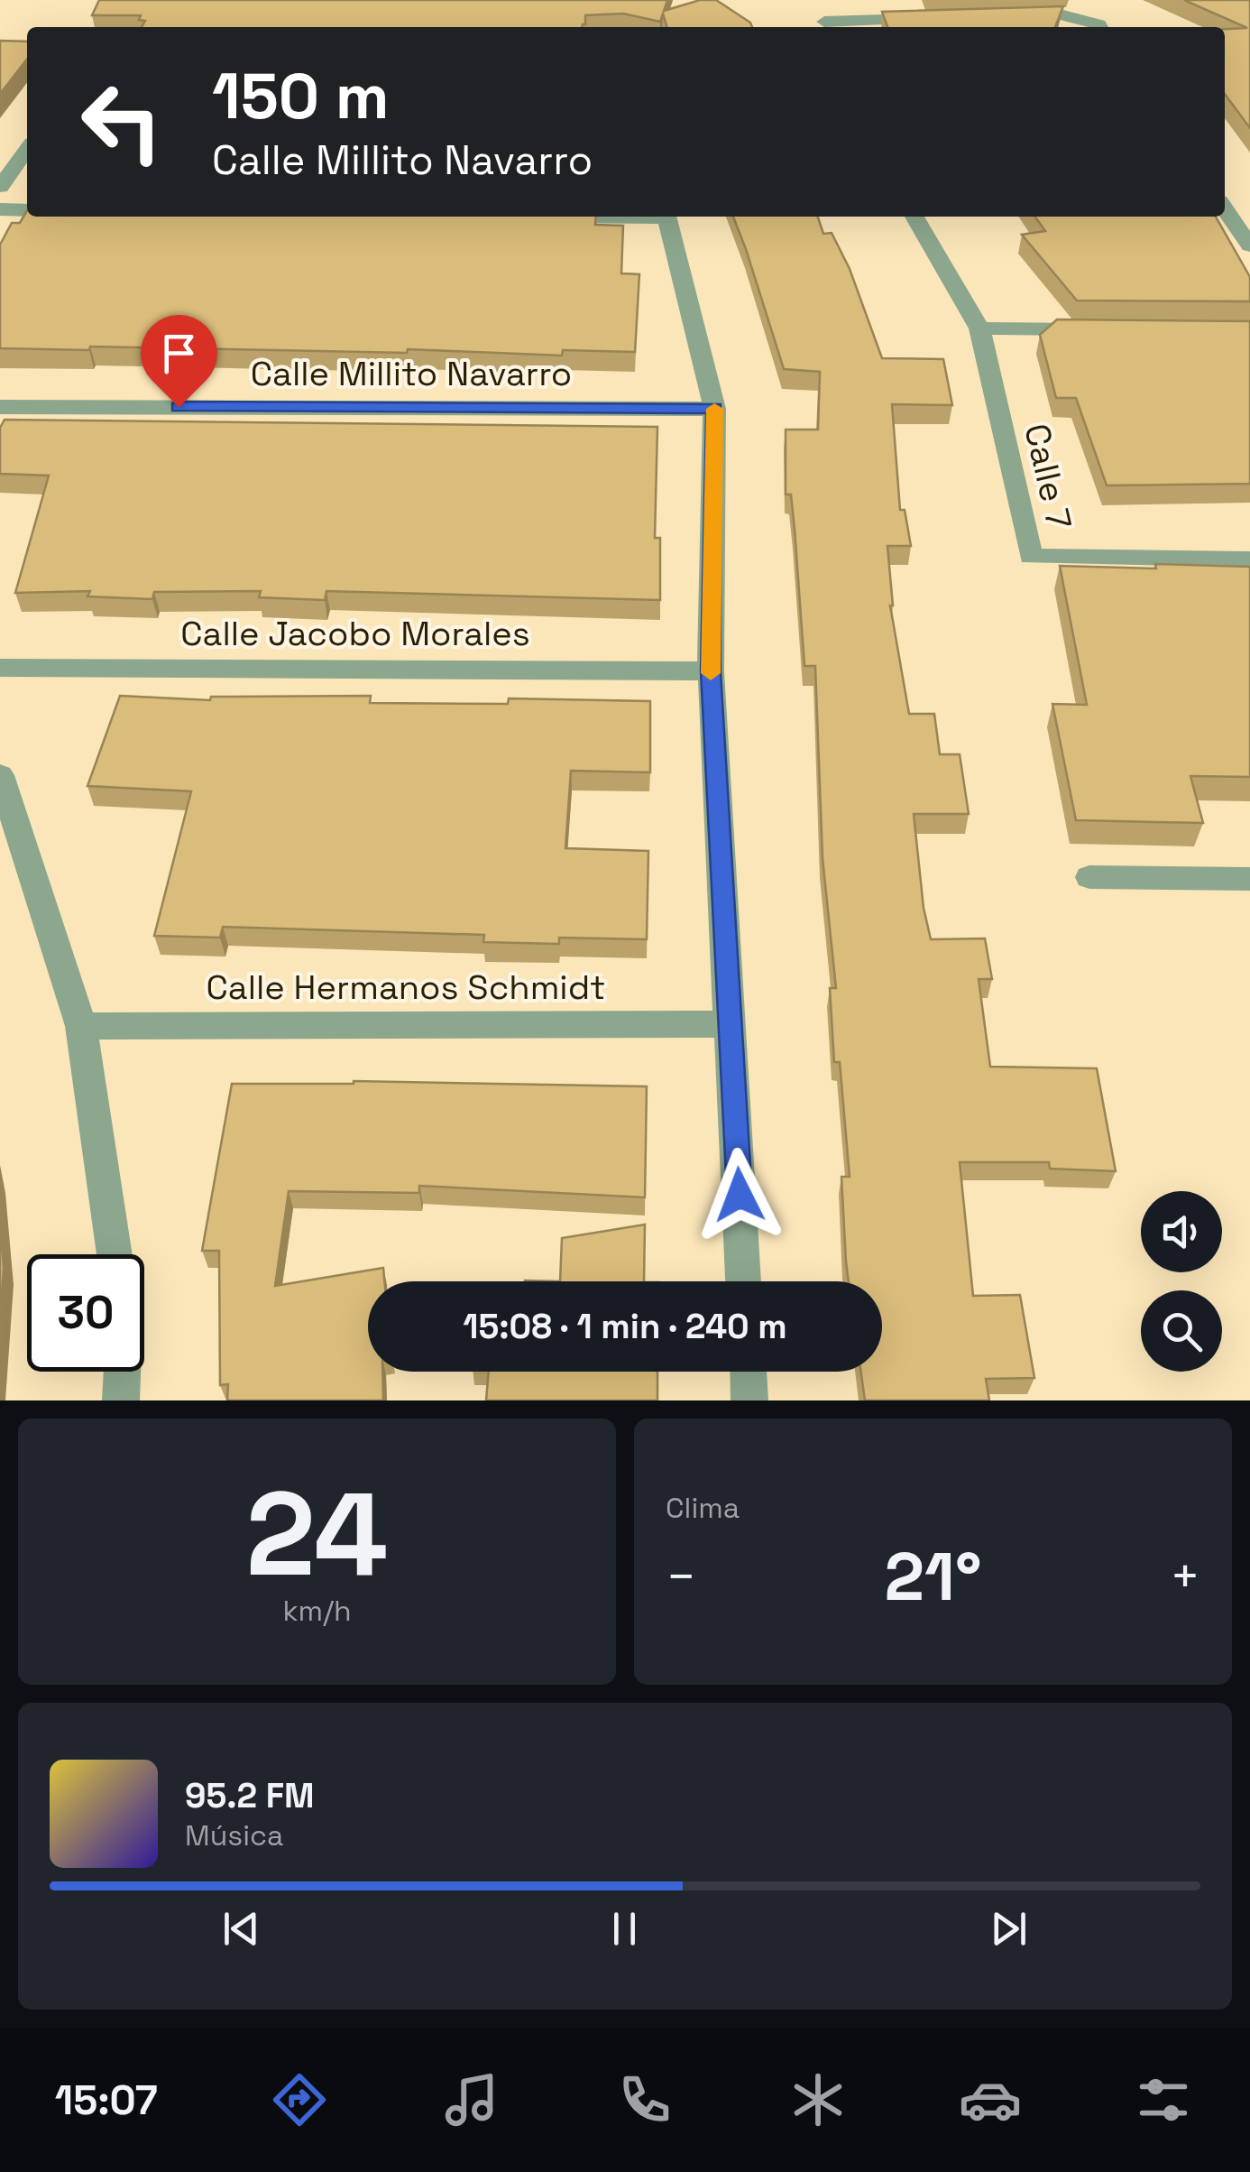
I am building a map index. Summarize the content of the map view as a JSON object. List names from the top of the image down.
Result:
{
  "streets": {
    "street": [
      "Calle Millito Navarro",
      "Calle 7",
      "Calle Jacobo Morales",
      "Calle Hermanos Schmidt"
    ]
  },
  "page": {
    "turn": ["150 m", "Calle Millito Navarro"],
    "limit": "30",
    "trip": "15:08 · 1 min · 240 m",
    "tile": [
      ["24", "km/h"],
      "Clima"
    ],
    "heat": ["−", "21°", "+"],
    "song": ["95.2 FM", "Música"],
    "tabs": "15:07"
  }
}
